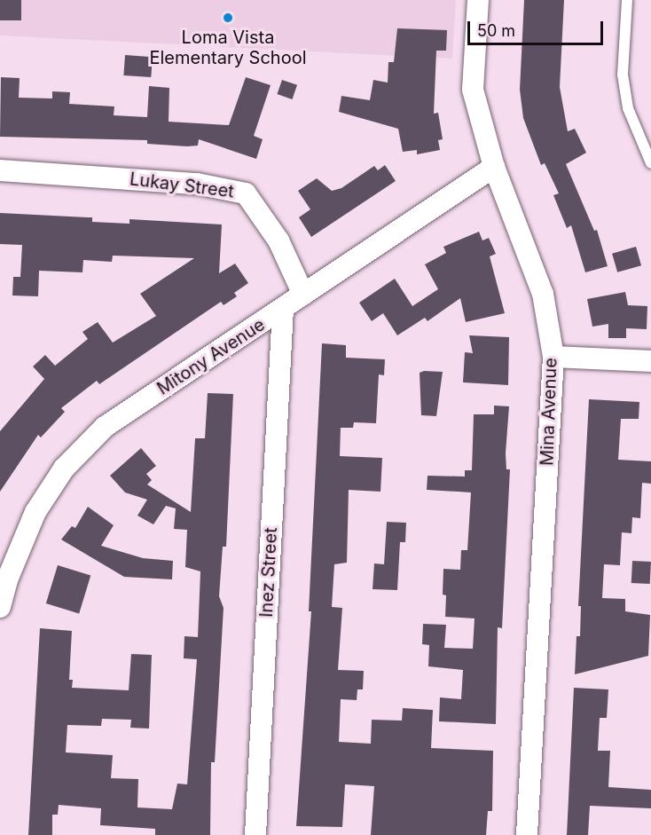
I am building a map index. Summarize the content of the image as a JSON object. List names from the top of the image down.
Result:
{
  "streets": {
    "street": [
      "Lukay Street",
      "Mitony Avenue",
      "Mina Avenue",
      "Inez Street"
    ]
  },
  "crossings": [
    ["Lukay Street", "Mitony Avenue"],
    ["Mitony Avenue", "Mina Avenue"],
    ["Mitony Avenue", "Inez Street"]
  ],
  "places": ["Loma Vista Elementary School"],
  "scale_bar": "50 m"
}
